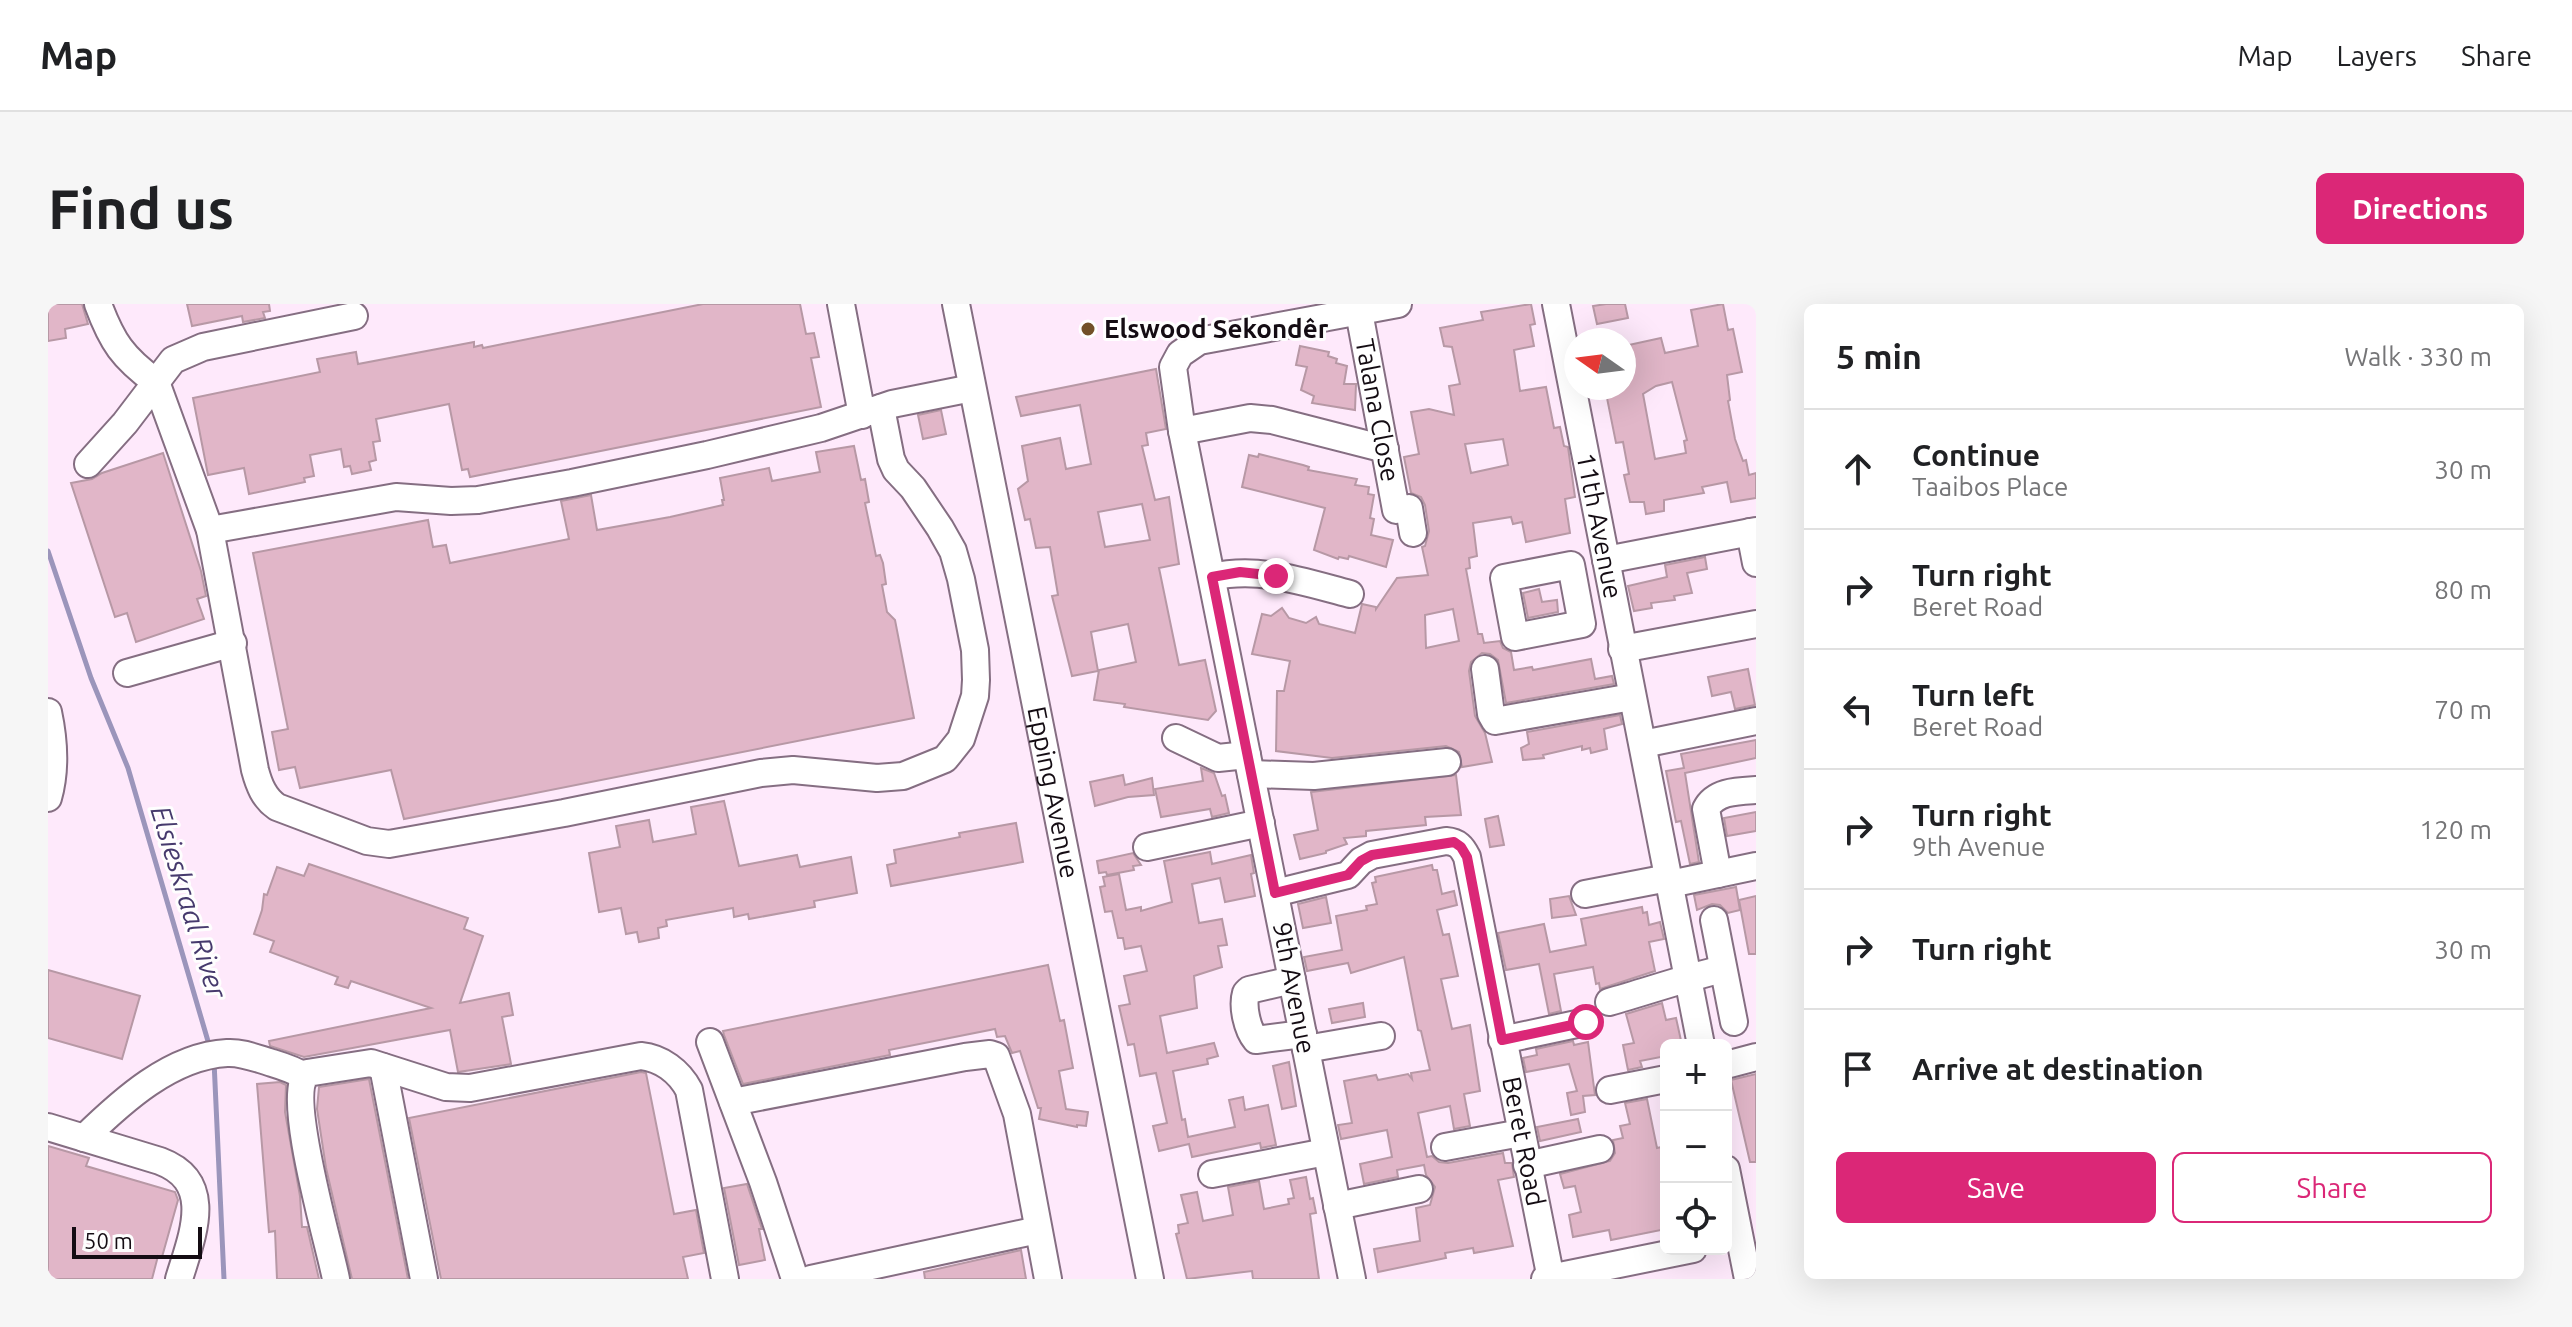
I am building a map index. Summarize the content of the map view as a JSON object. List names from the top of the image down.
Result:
{
  "streets": {
    "street": [
      "Talana Close",
      "11th Avenue",
      "Epping Avenue",
      "9th Avenue",
      "Beret Road"
    ]
  },
  "crossings": [
    ["Talana Close", "9th Avenue"],
    ["9th Avenue", "Beret Road"]
  ],
  "water": ["Elsieskraal River"],
  "places": ["Elswood Sekondêr"],
  "scale_bar": "50 m",
  "north": "left",
  "page": {
    "header": "Map",
    "nav": ["Map", "Layers", "Share"],
    "buttons": [
      "Directions",
      ["Save", "Share"]
    ],
    "title": "Find us",
    "heading": ["5 min", "Walk · 330 m"],
    "list": [
      ["Continue", "Taaibos Place", "30 m"],
      ["Turn right", "Beret Road", "80 m"],
      ["Turn left", "Beret Road", "70 m"],
      ["Turn right", "9th Avenue", "120 m"],
      ["Turn right", "30 m"],
      "Arrive at destination"
    ],
    "map_buttons": ["+", "−"],
    "scale": "50 m"
  }
}
